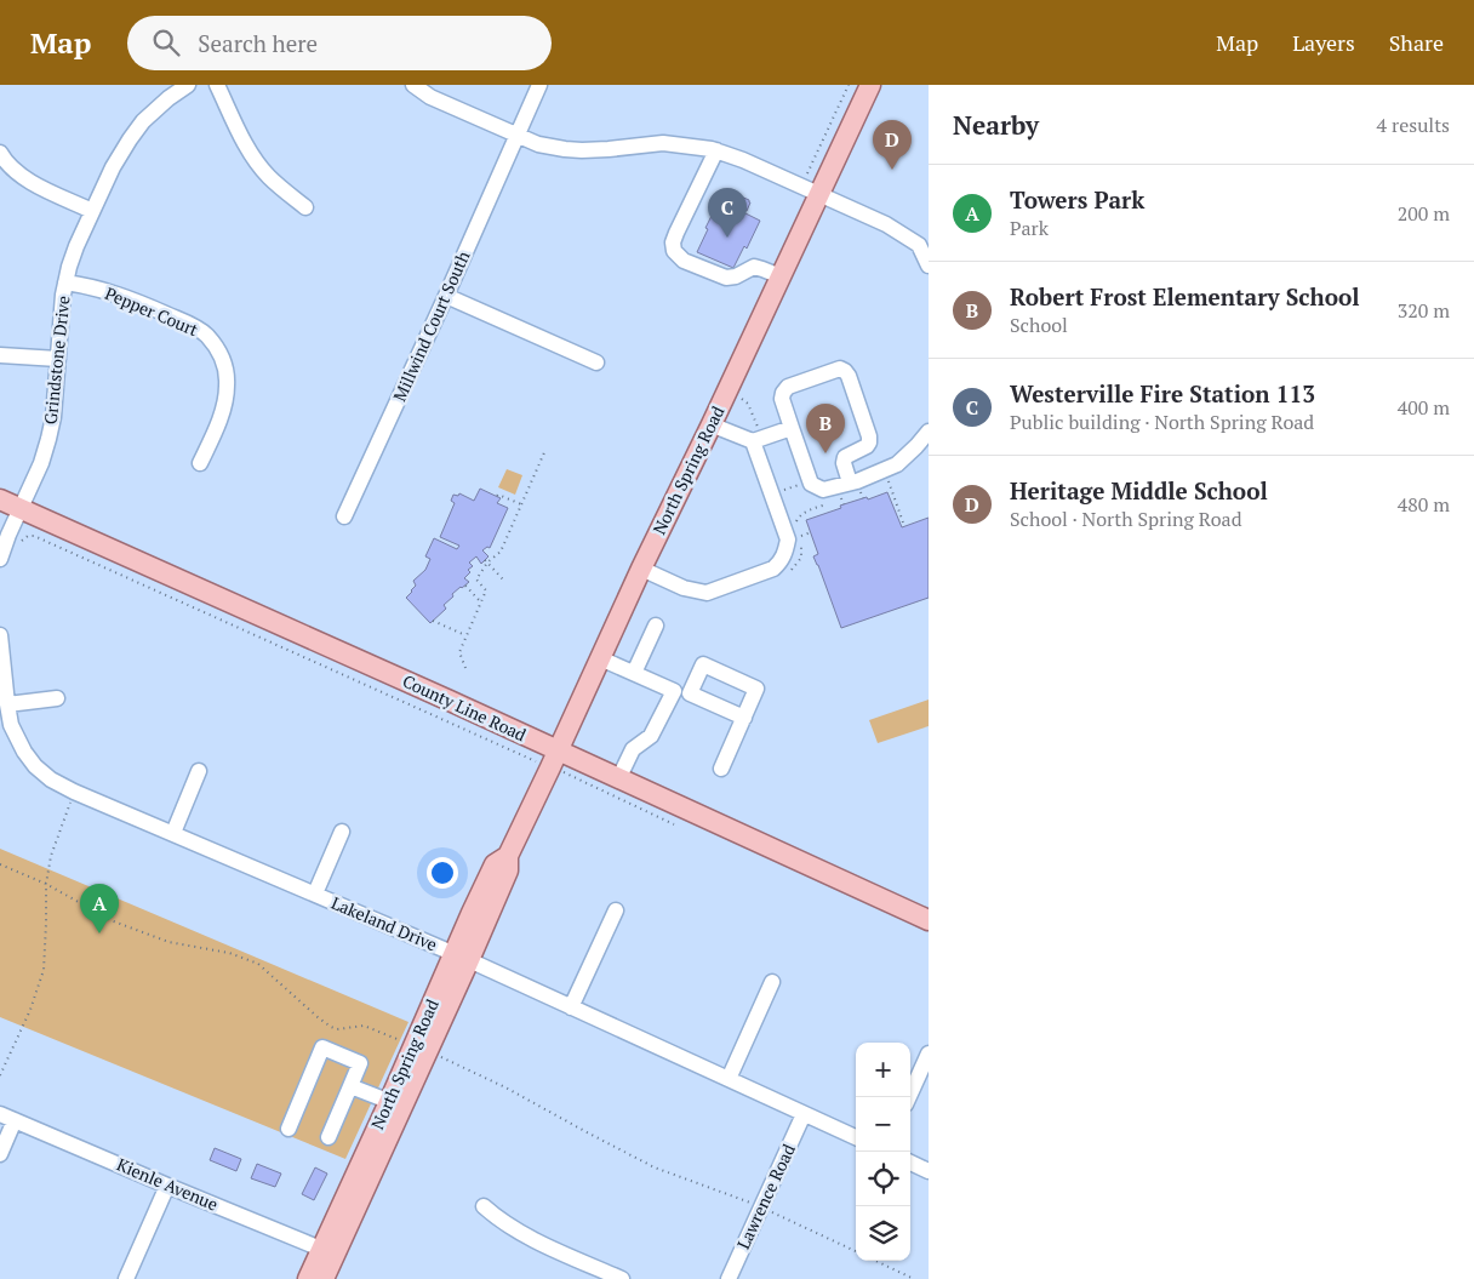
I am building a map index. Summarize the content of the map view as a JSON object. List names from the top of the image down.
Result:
{
  "streets": {
    "main road": ["North Spring Road", "County Line Road"],
    "street": [
      "Pepper Court",
      "Millwind Court South",
      "Grindstone Drive",
      "Lakeland Drive",
      "Kienle Avenue",
      "Lawrence Road"
    ]
  },
  "crossings": [
    ["Pepper Court", "Grindstone Drive"],
    ["Grindstone Drive", "County Line Road"],
    ["North Spring Road", "County Line Road"],
    ["North Spring Road", "Lakeland Drive"],
    ["North Spring Road", "Kienle Avenue"],
    ["Lakeland Drive", "Lawrence Road"]
  ],
  "page": {
    "header": "Map",
    "search": "Search here",
    "nav": ["Map", "Layers", "Share"],
    "heading": ["Nearby", "4 results"],
    "pins": [
      "D",
      "C",
      "B",
      "A"
    ],
    "list": [
      {
        "mark": "A",
        "name": "Towers Park",
        "note": "Park",
        "value": "200 m"
      },
      {
        "mark": "B",
        "name": "Robert Frost Elementary School",
        "note": "School",
        "value": "320 m"
      },
      {
        "mark": "C",
        "name": "Westerville Fire Station 113",
        "note": "Public building · North Spring Road",
        "value": "400 m"
      },
      {
        "mark": "D",
        "name": "Heritage Middle School",
        "note": "School · North Spring Road",
        "value": "480 m"
      }
    ],
    "map_buttons": ["+", "−"]
  }
}
